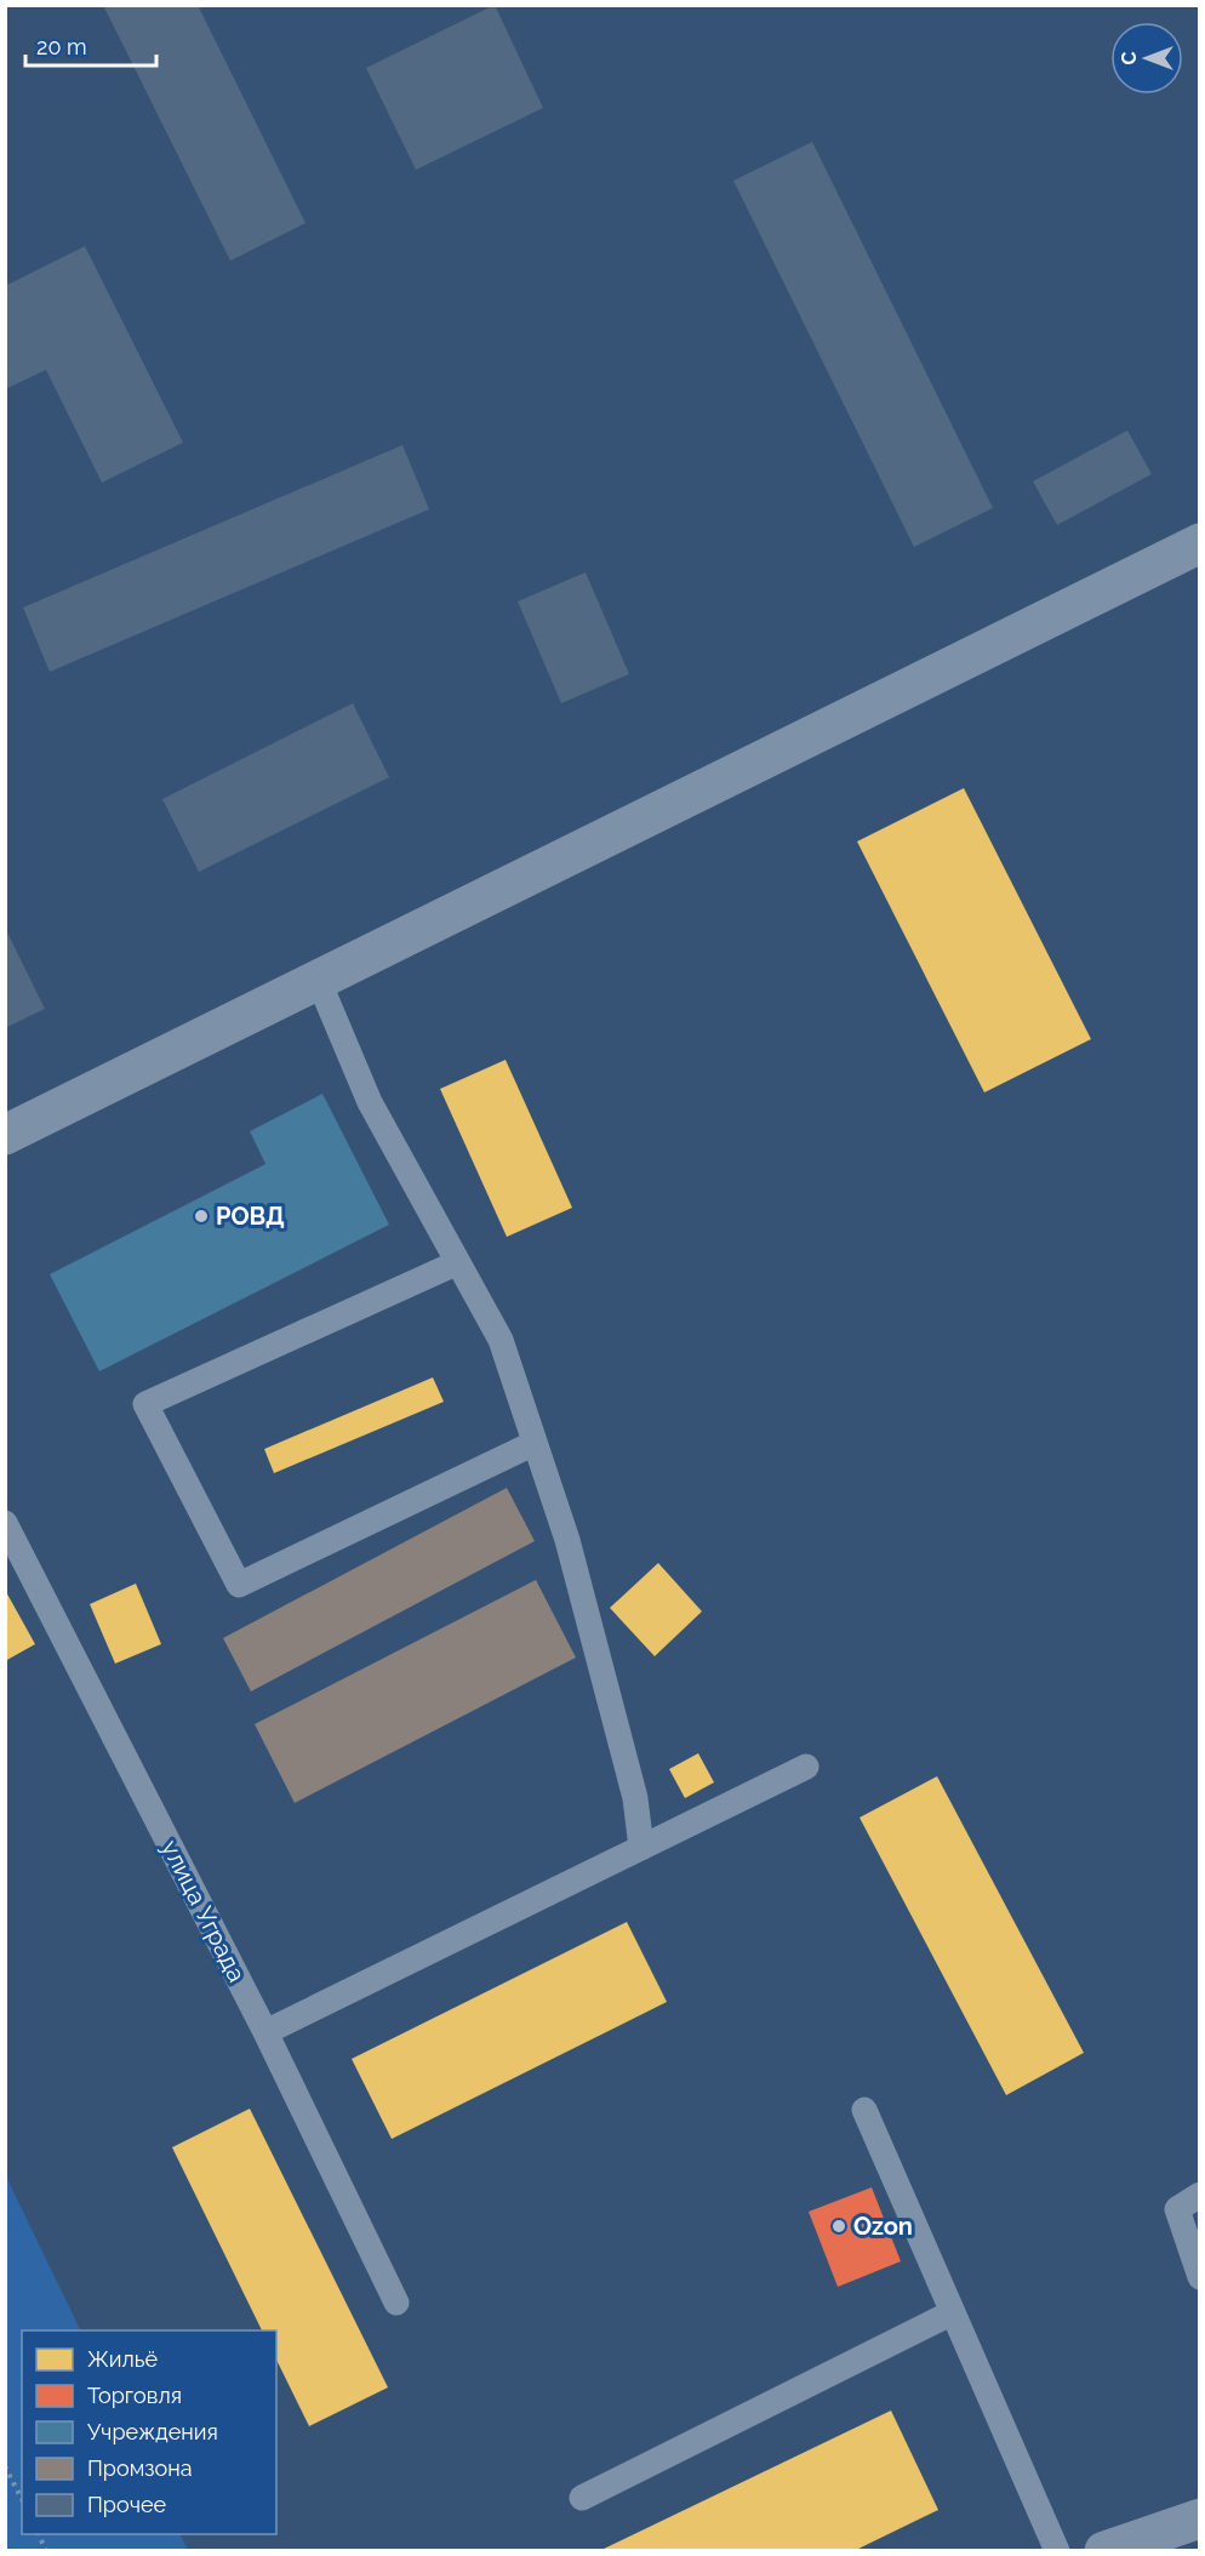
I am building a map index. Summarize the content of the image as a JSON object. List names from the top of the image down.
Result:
{
  "streets": {
    "lane": ["улица Уграда"]
  },
  "places": ["РОВД", "Ozon"],
  "legend": [
    "Жильё",
    "Торговля",
    "Учреждения",
    "Промзона",
    "Прочее"
  ],
  "scale_bar": "20 m",
  "north": "left"
}
